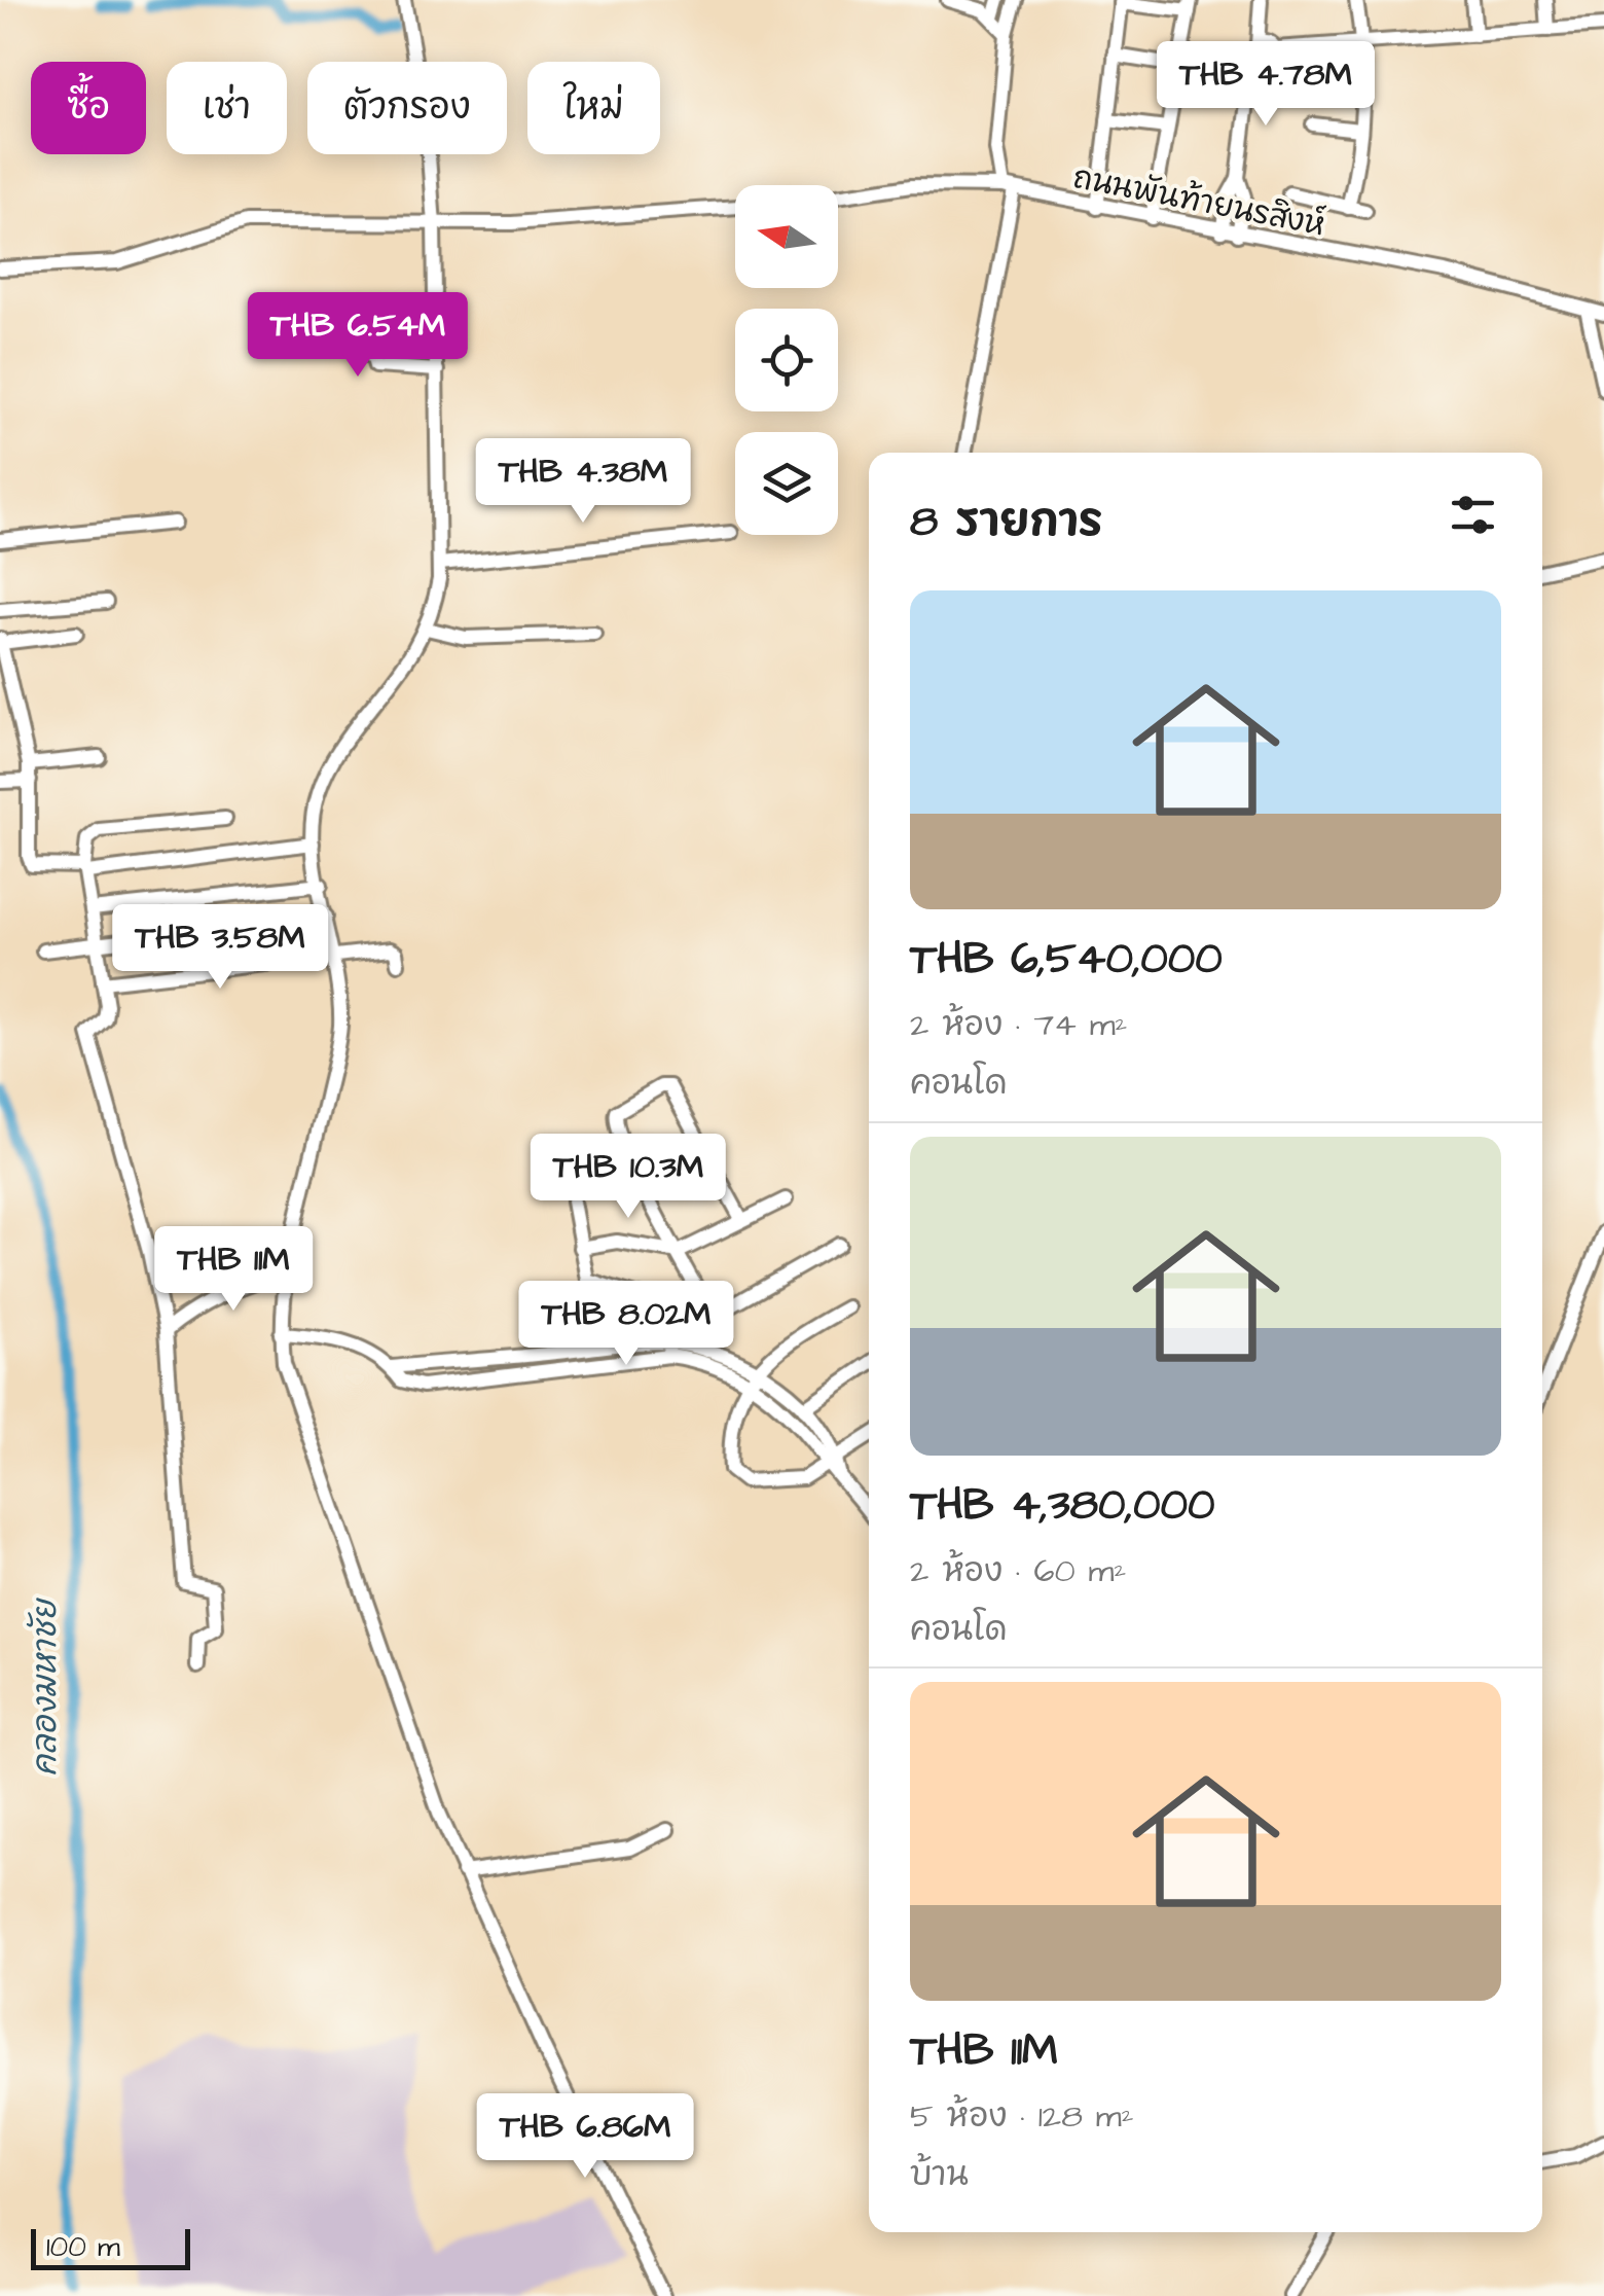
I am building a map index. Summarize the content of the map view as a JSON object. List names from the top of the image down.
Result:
{
  "streets": {
    "street": ["ถนนพันท้ายนรสิงห์"]
  },
  "water": ["คลองมหาชัย"],
  "scale_bar": "100 m",
  "north": "left",
  "page": {
    "price": [
      "THB 4.78M",
      "THB 6.54M",
      "THB 4.38M",
      "THB 3.58M",
      "THB 10.3M",
      "THB 11M",
      "THB 8.02M",
      "THB 6.86M"
    ],
    "chip": [
      "ซื้อ",
      "เช่า",
      "ตัวกรอง",
      "ใหม่"
    ],
    "heading": "8 รายการ",
    "list": [
      {
        "name": "THB 6,540,000",
        "note": "2 ห้อง · 74 m² · คอนโด"
      },
      {
        "name": "THB 4,380,000",
        "note": "2 ห้อง · 60 m² · คอนโด"
      },
      {
        "name": "THB 11M",
        "note": "5 ห้อง · 128 m² · บ้าน"
      }
    ],
    "scale": "100 m"
  }
}
